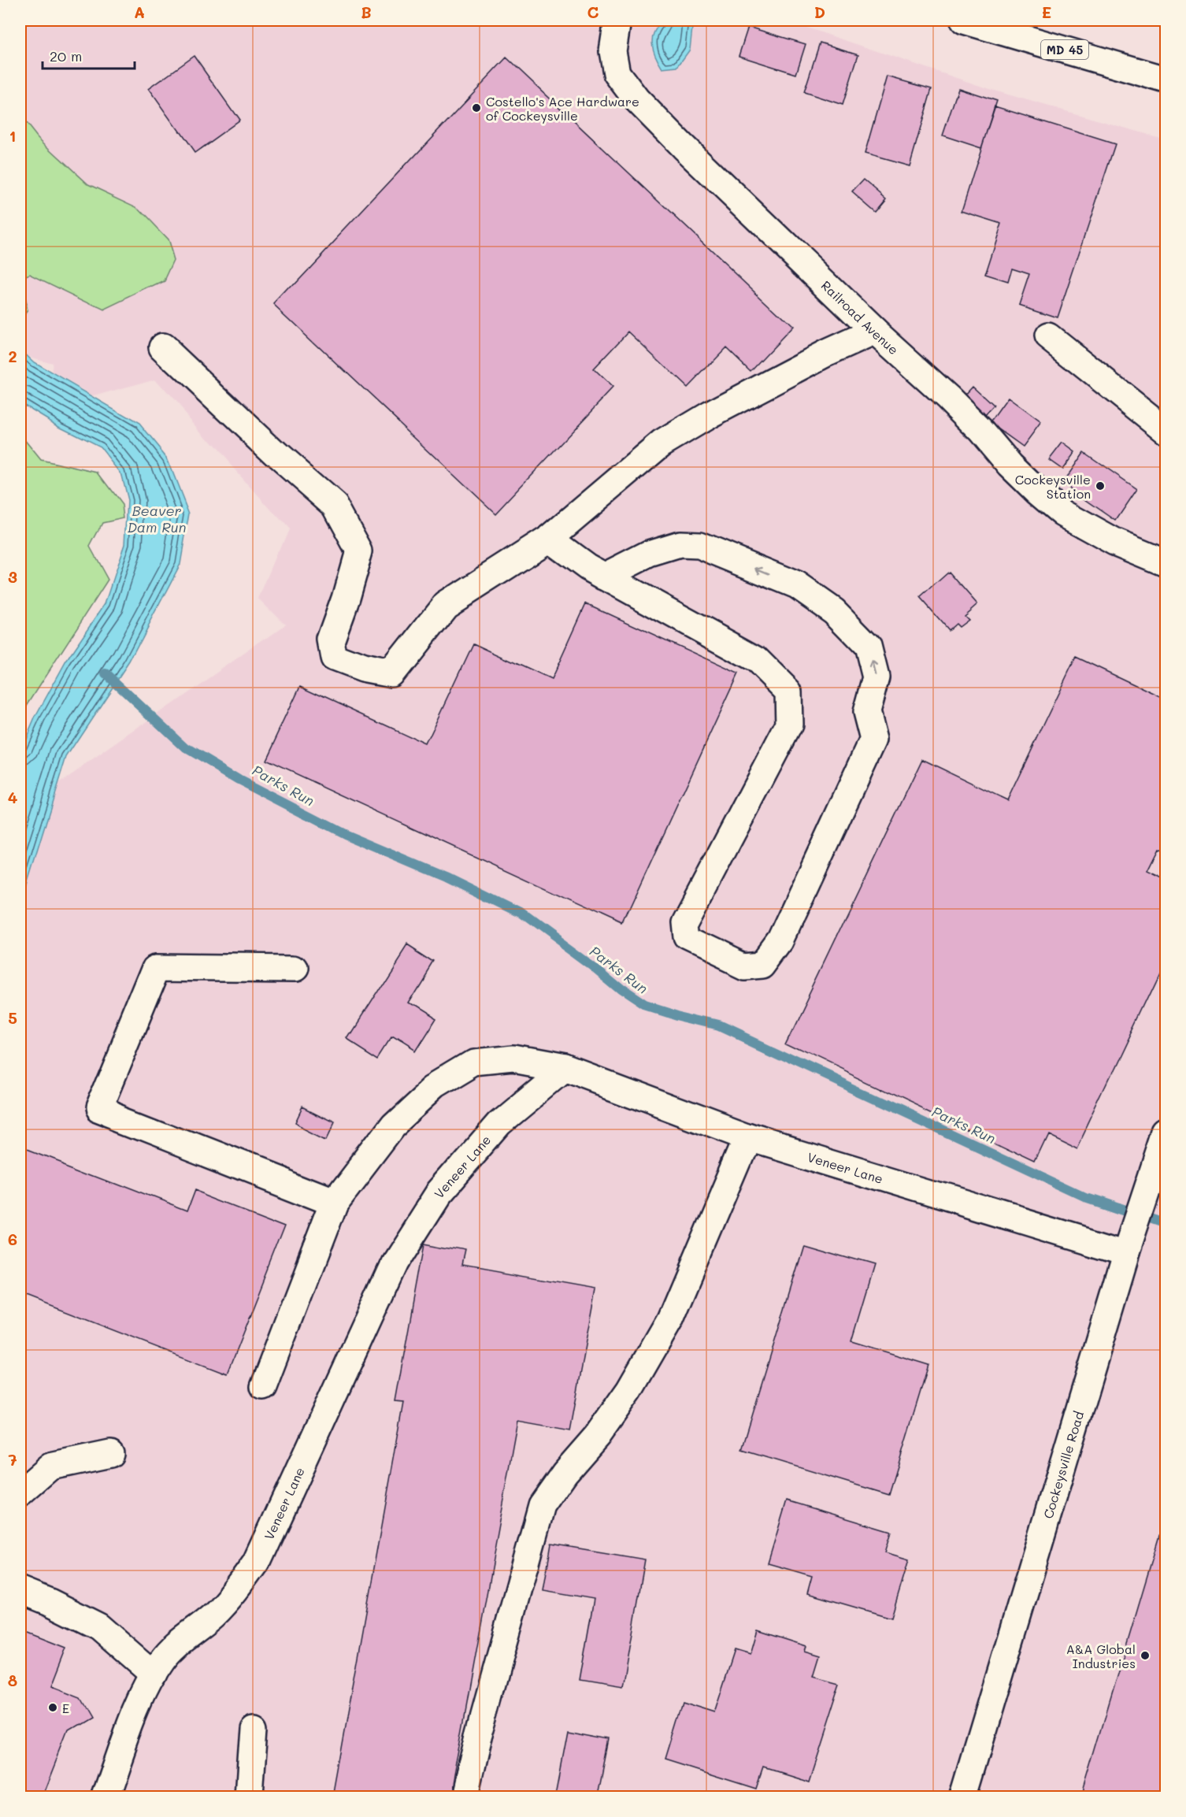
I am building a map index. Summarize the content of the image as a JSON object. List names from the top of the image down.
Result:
{
  "streets": {
    "street": [
      "MD 45",
      "Railroad Avenue",
      "Veneer Lane",
      "Cockeysville Road"
    ]
  },
  "crossings": [
    ["Veneer Lane", "Cockeysville Road"]
  ],
  "water": ["Beaver Dam Run", "Parks Run"],
  "places": [
    "Costello's Ace Hardware of Cockeysville",
    "Cockeysville Station",
    "A&A Global Industries",
    "E"
  ],
  "scale_bar": "20 m",
  "grid": {
    "columns": [
      "A",
      "B",
      "C",
      "D",
      "E"
    ],
    "rows": [
      "1",
      "2",
      "3",
      "4",
      "5",
      "6",
      "7",
      "8"
    ]
  }
}
